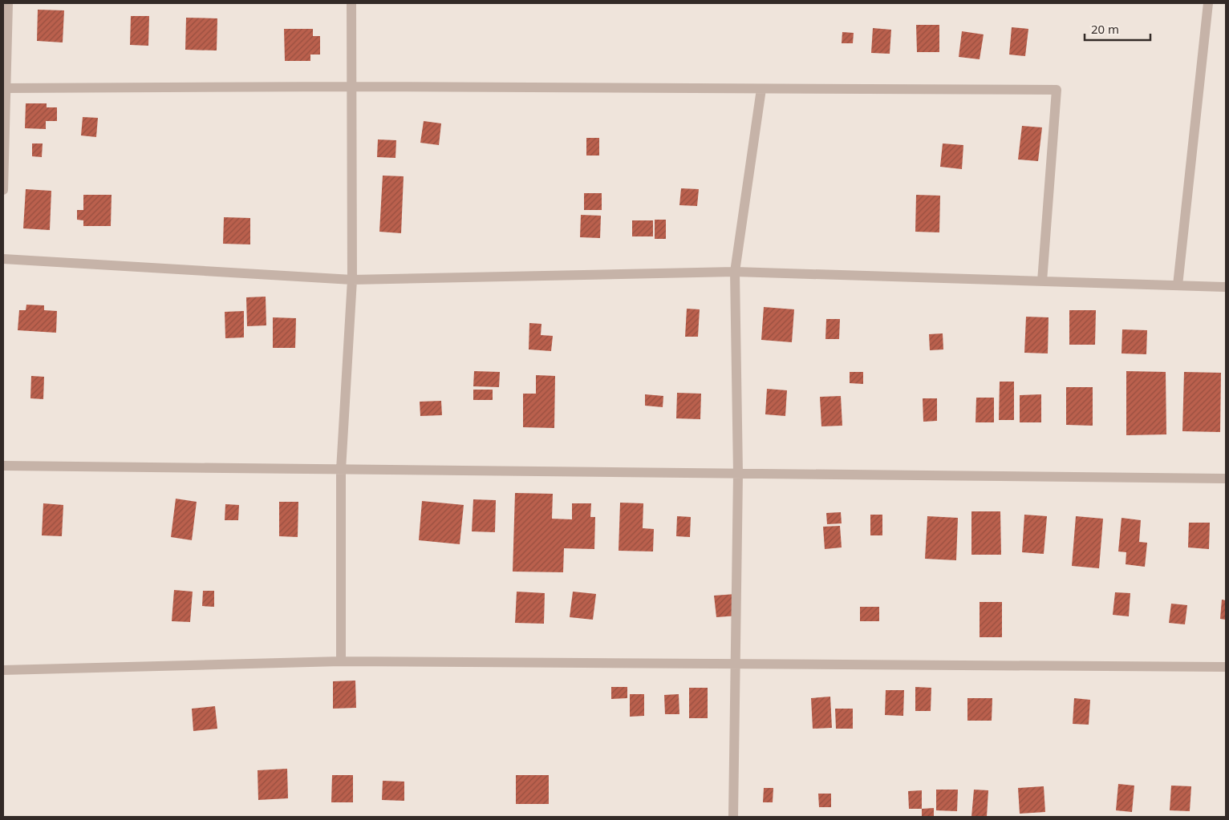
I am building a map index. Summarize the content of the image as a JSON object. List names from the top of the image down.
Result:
{
  "scale_bar": "20 m"
}
